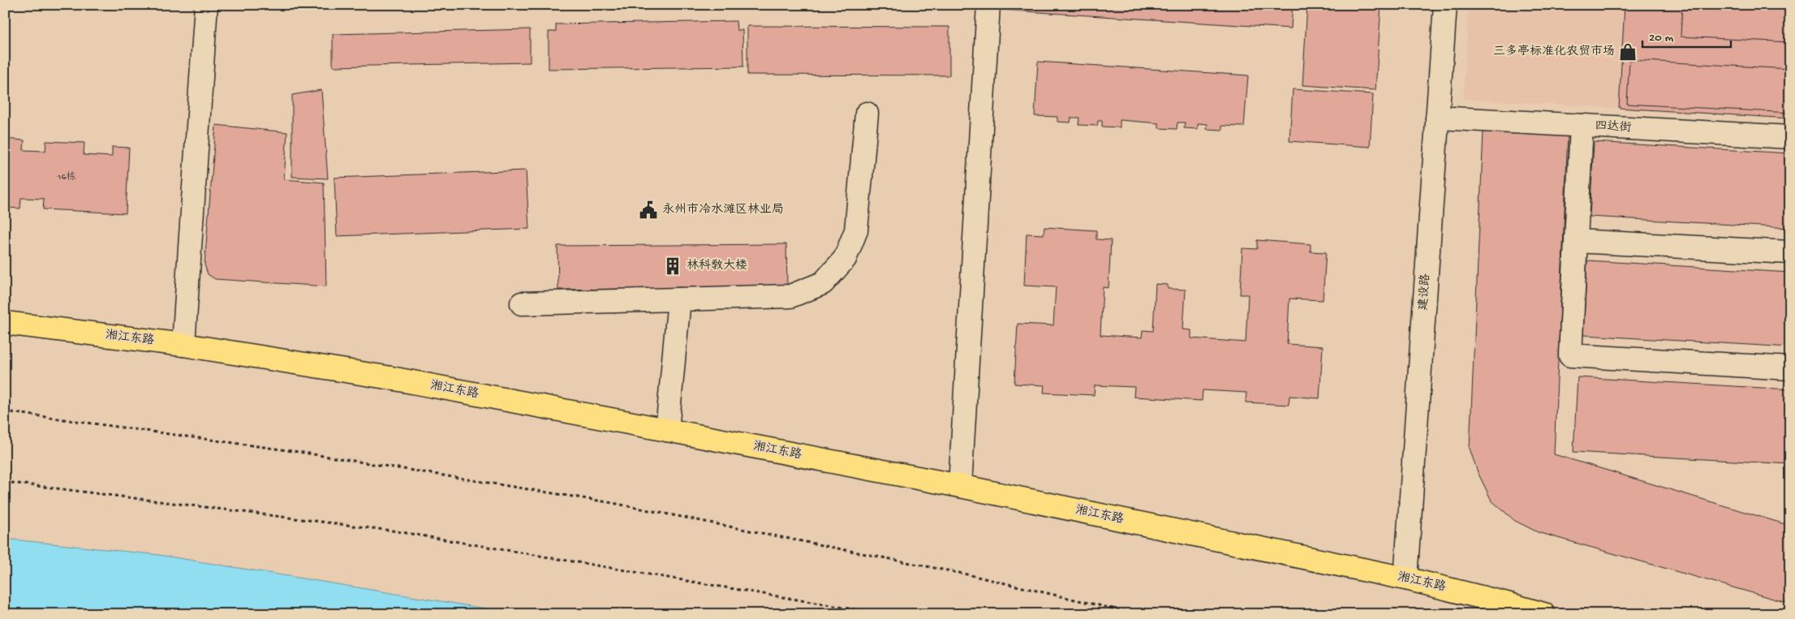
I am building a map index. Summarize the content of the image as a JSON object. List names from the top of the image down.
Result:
{
  "streets": {
    "main road": ["湘江东路"],
    "street": ["四达街", "建设路"]
  },
  "crossings": [
    ["四达街", "建设路"],
    ["建设路", "湘江东路"]
  ],
  "places": {
    "shop": ["三多亭标准化农贸市场"],
    "public building": ["永州市冷水滩区林业局"],
    "building": ["林科教大楼"]
  },
  "house_numbers": ["16栋"],
  "scale_bar": "20 m"
}
